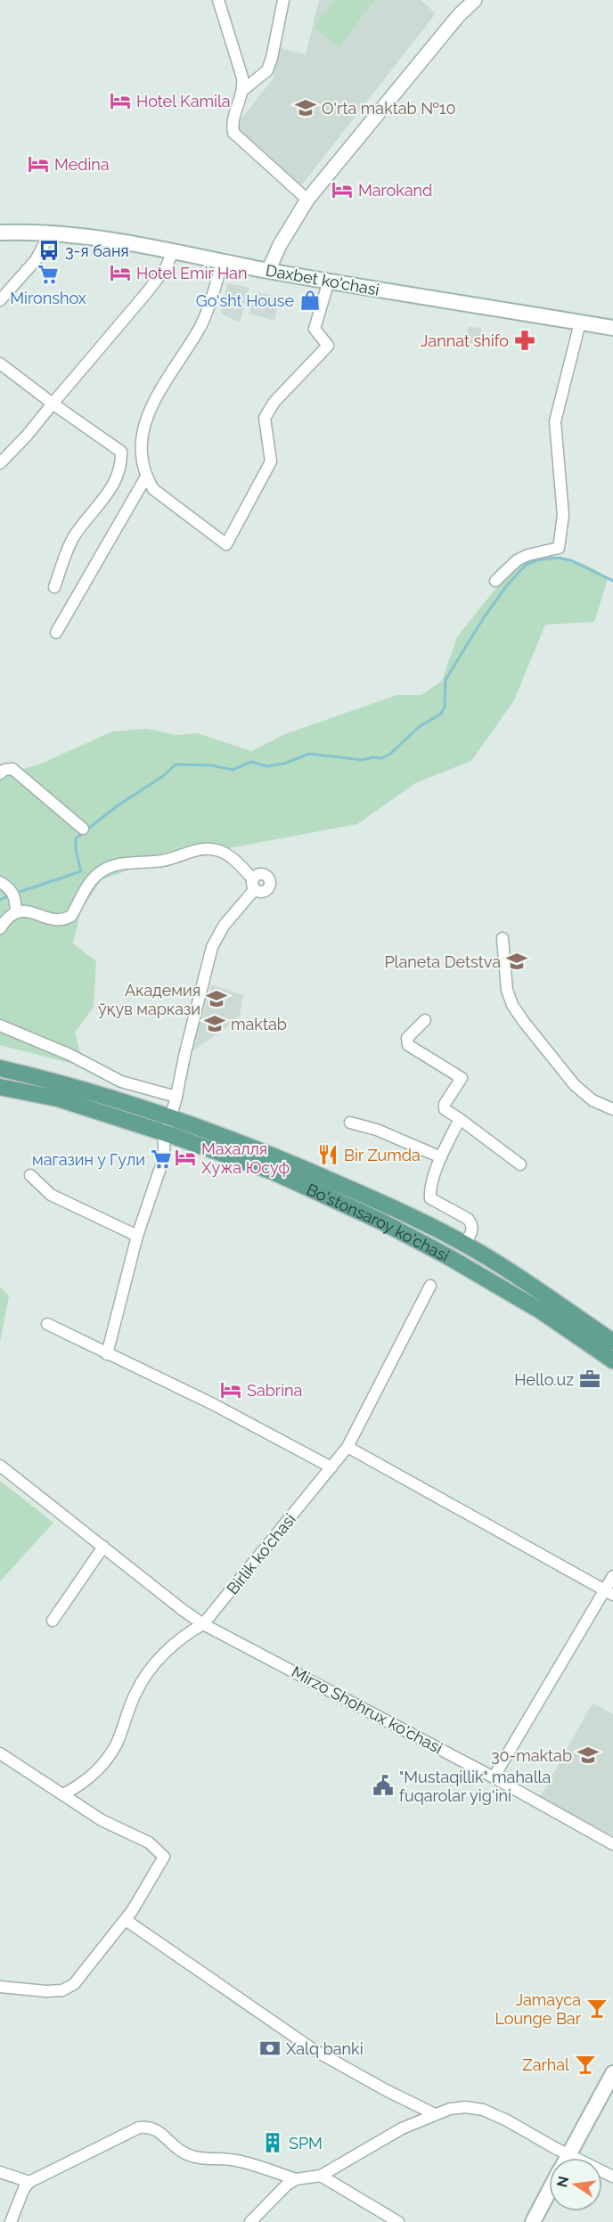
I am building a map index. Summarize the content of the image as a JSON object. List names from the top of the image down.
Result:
{
  "streets": {
    "main road": ["Daxbet ko'chasi", "Bo'stonsaroy ko'chasi"],
    "street": ["Birlik ko'chasi", "Mirzo Shohrux ko'chasi"]
  },
  "crossings": [
    ["Birlik ko'chasi", "Mirzo Shohrux ko'chasi"]
  ],
  "places": {
    "hotel": [
      "Hotel Kamila",
      "Medina",
      "Marokand",
      "Hotel Emir Han",
      "Махалля Хужа Юсуф",
      "Sabrina"
    ],
    "school or university": [
      "O'rta maktab №10",
      "Planeta Detstva",
      "Академия ўқув маркази",
      "maktab",
      "30-maktab"
    ],
    "bus stop": ["3-я баня"],
    "supermarket": ["Mironshox", "магазин у Гули"],
    "shop": ["Go'sht House"],
    "pharmacy": ["Jannat shifo"],
    "restaurant": ["Bir Zumda"],
    "office": ["Hello.uz"],
    "public building": ["\"Mustaqillik\" mahalla fuqarolar yig'ini"],
    "bar": ["Jamayca Lounge Bar", "Zarhal"],
    "bank": ["Xalq banki"],
    "building": ["SPM"]
  },
  "north": "left"
}
